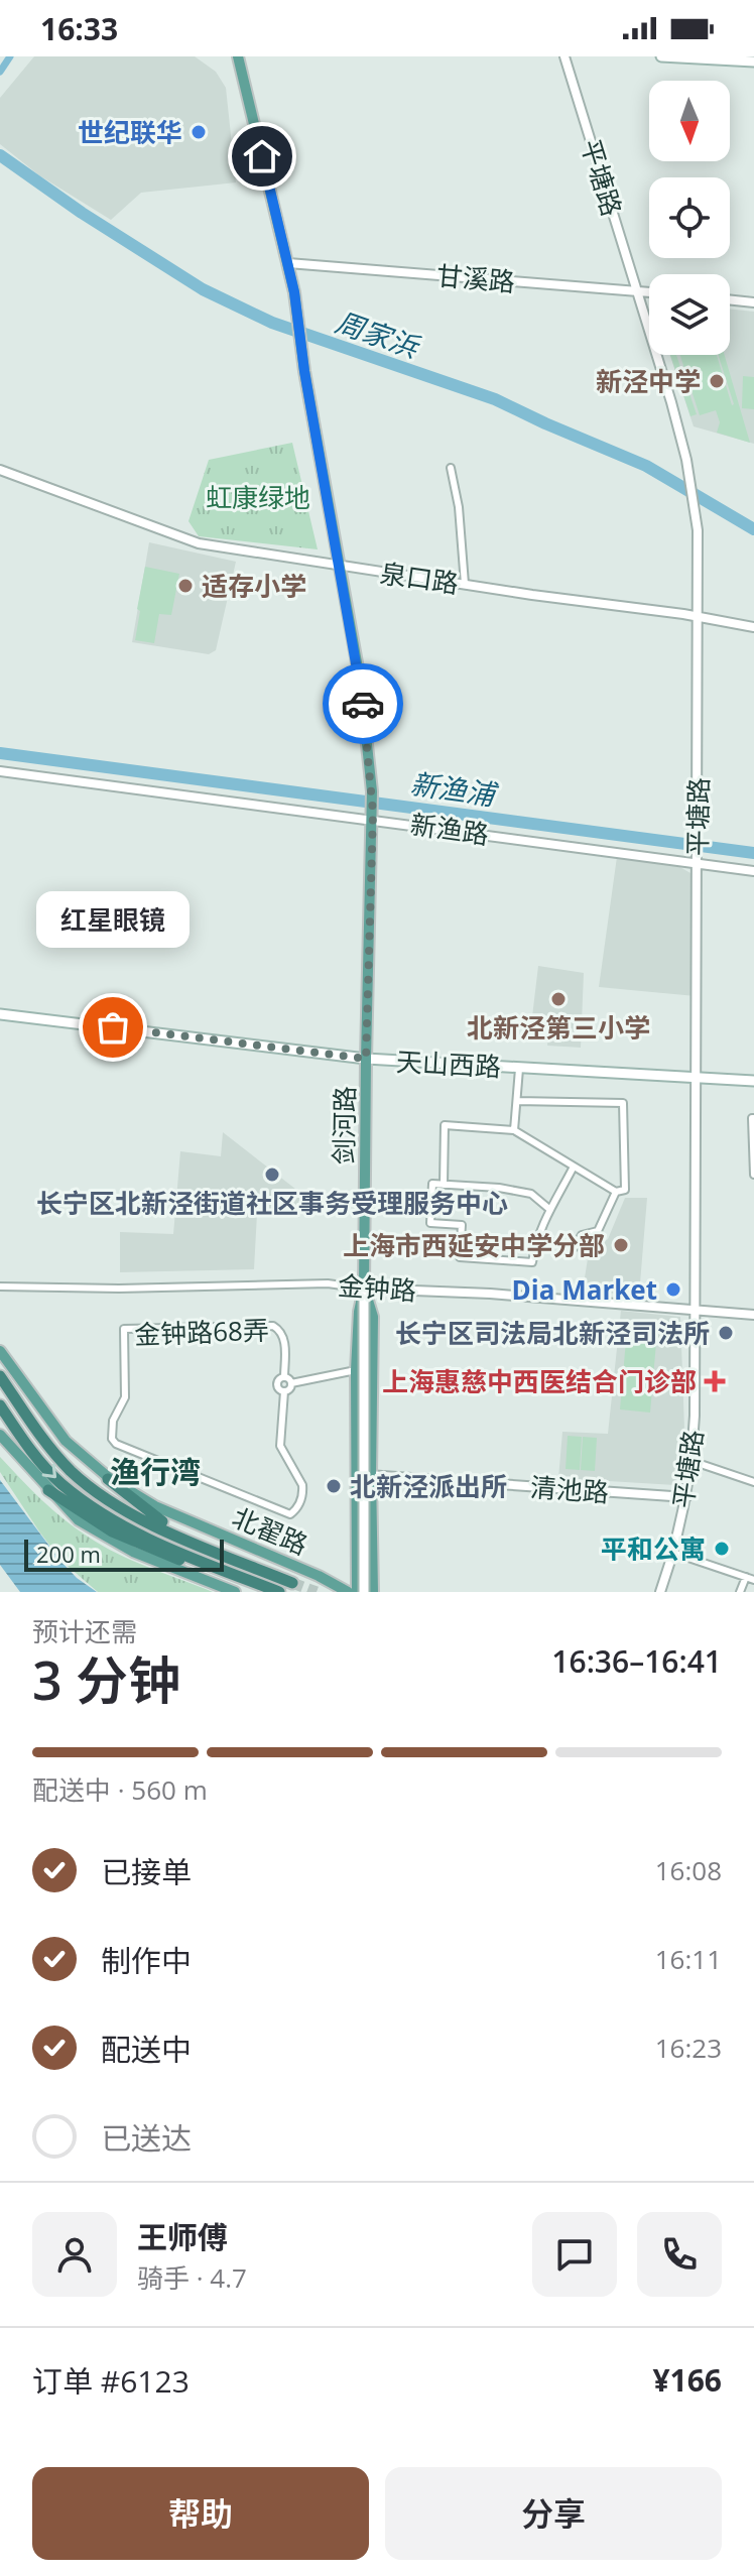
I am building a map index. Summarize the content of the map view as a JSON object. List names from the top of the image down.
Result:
{
  "streets": {
    "main road": ["天山西路", "剑河路", "北翟路"],
    "street": [
      "平塘路",
      "甘溪路",
      "泉口路",
      "新渔路",
      "金钟路",
      "金钟路68弄",
      "清池路"
    ]
  },
  "crossings": [
    ["平塘路", "甘溪路"],
    ["平塘路", "泉口路"],
    ["平塘路", "新渔路"],
    ["平塘路", "天山西路"],
    ["平塘路", "金钟路"],
    ["平塘路", "清池路"],
    ["甘溪路", "剑河路"],
    ["泉口路", "剑河路"],
    ["新渔路", "剑河路"],
    ["天山西路", "剑河路"],
    ["剑河路", "金钟路"],
    ["剑河路", "清池路"]
  ],
  "districts": ["渔行湾"],
  "water": ["周家浜", "新渔浦"],
  "parks": ["虹康绿地"],
  "places": {
    "other": [
      "世纪联华",
      "新泾中学",
      "适存小学",
      "北新泾第三小学",
      "红星眼镜",
      "长宁区北新泾街道社区事务受理服务中心",
      "上海市西延安中学分部",
      "Dia Market",
      "长宁区司法局北新泾司法所",
      "北新泾派出所",
      "平和公寓"
    ],
    "health": ["上海惠慈中西医结合门诊部"]
  },
  "scale_bar": "200 m",
  "north": "bottom",
  "page": {
    "status": "16:33",
    "bubble": "红星眼镜",
    "scale": "200 m",
    "heading": ["3 分钟", "预计还需", "16:36–16:41"],
    "panel": [
      "王师傅",
      "骑手 · 4.7",
      "订单 #6123",
      "¥166"
    ],
    "bar": "配送中 · 560 m",
    "list": [
      ["已接单", "16:08"],
      ["制作中", "16:11"],
      ["配送中", "16:23"],
      "已送达"
    ],
    "buttons": ["帮助", "分享"]
  }
}
